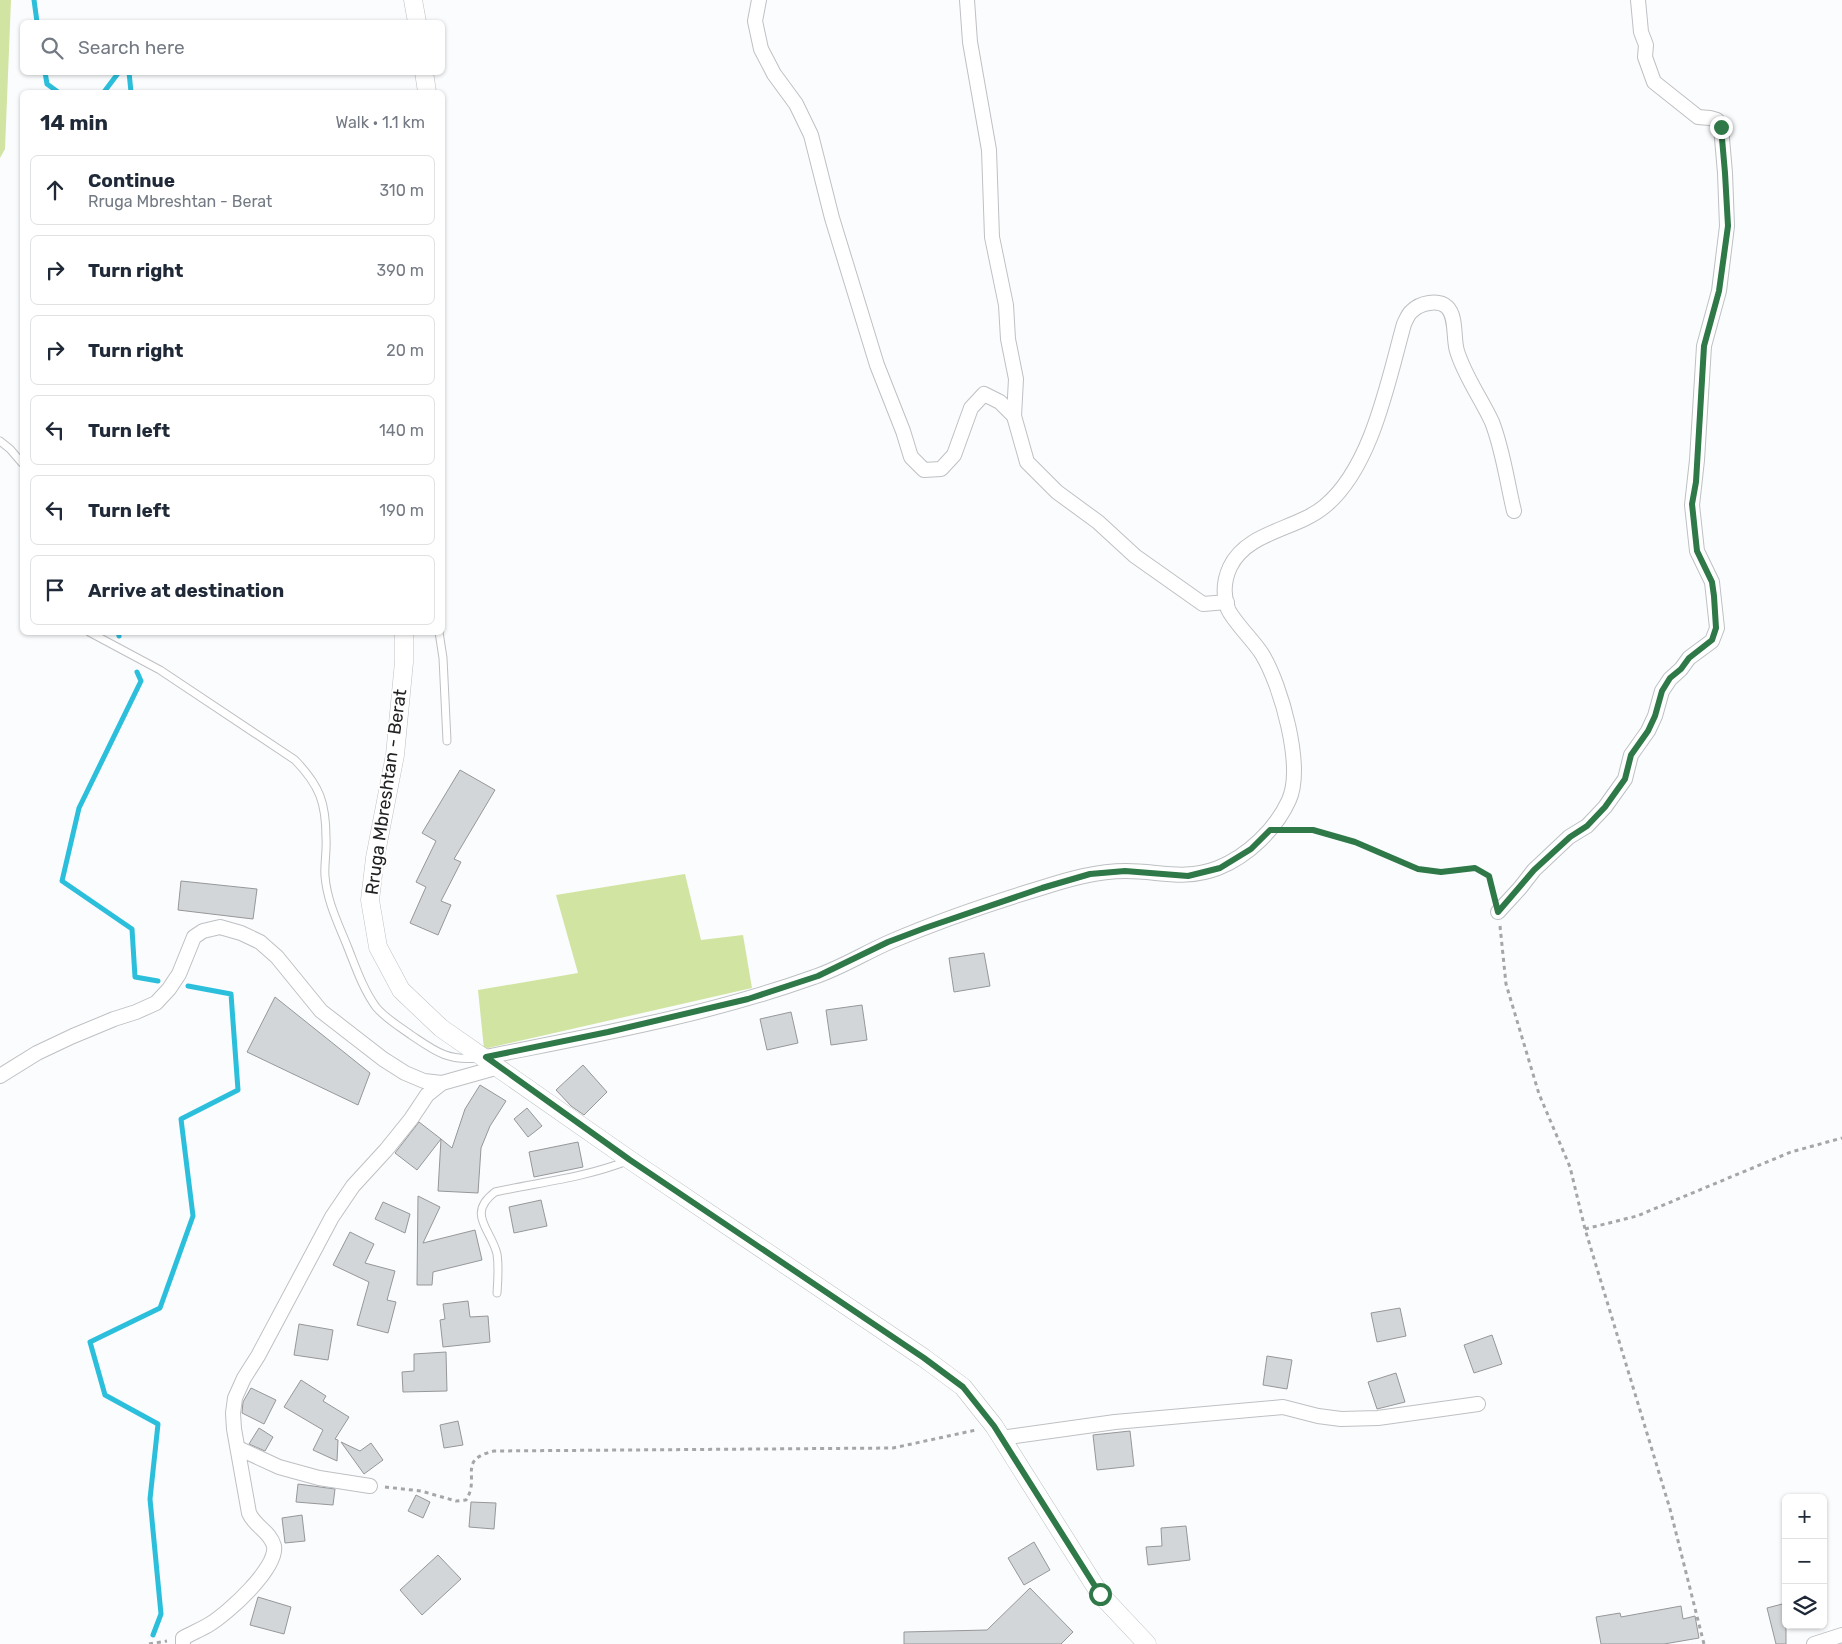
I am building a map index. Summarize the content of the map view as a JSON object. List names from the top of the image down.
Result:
{
  "streets": {
    "street": ["Rruga Mbreshtan - Berat"]
  },
  "page": {
    "search": "Search here",
    "heading": ["14 min", "Walk · 1.1 km"],
    "list": [
      ["Continue", "Rruga Mbreshtan - Berat", "310 m"],
      ["Turn right", "390 m"],
      ["Turn right", "20 m"],
      ["Turn left", "140 m"],
      ["Turn left", "190 m"],
      "Arrive at destination"
    ],
    "map_buttons": ["+", "−"]
  }
}
